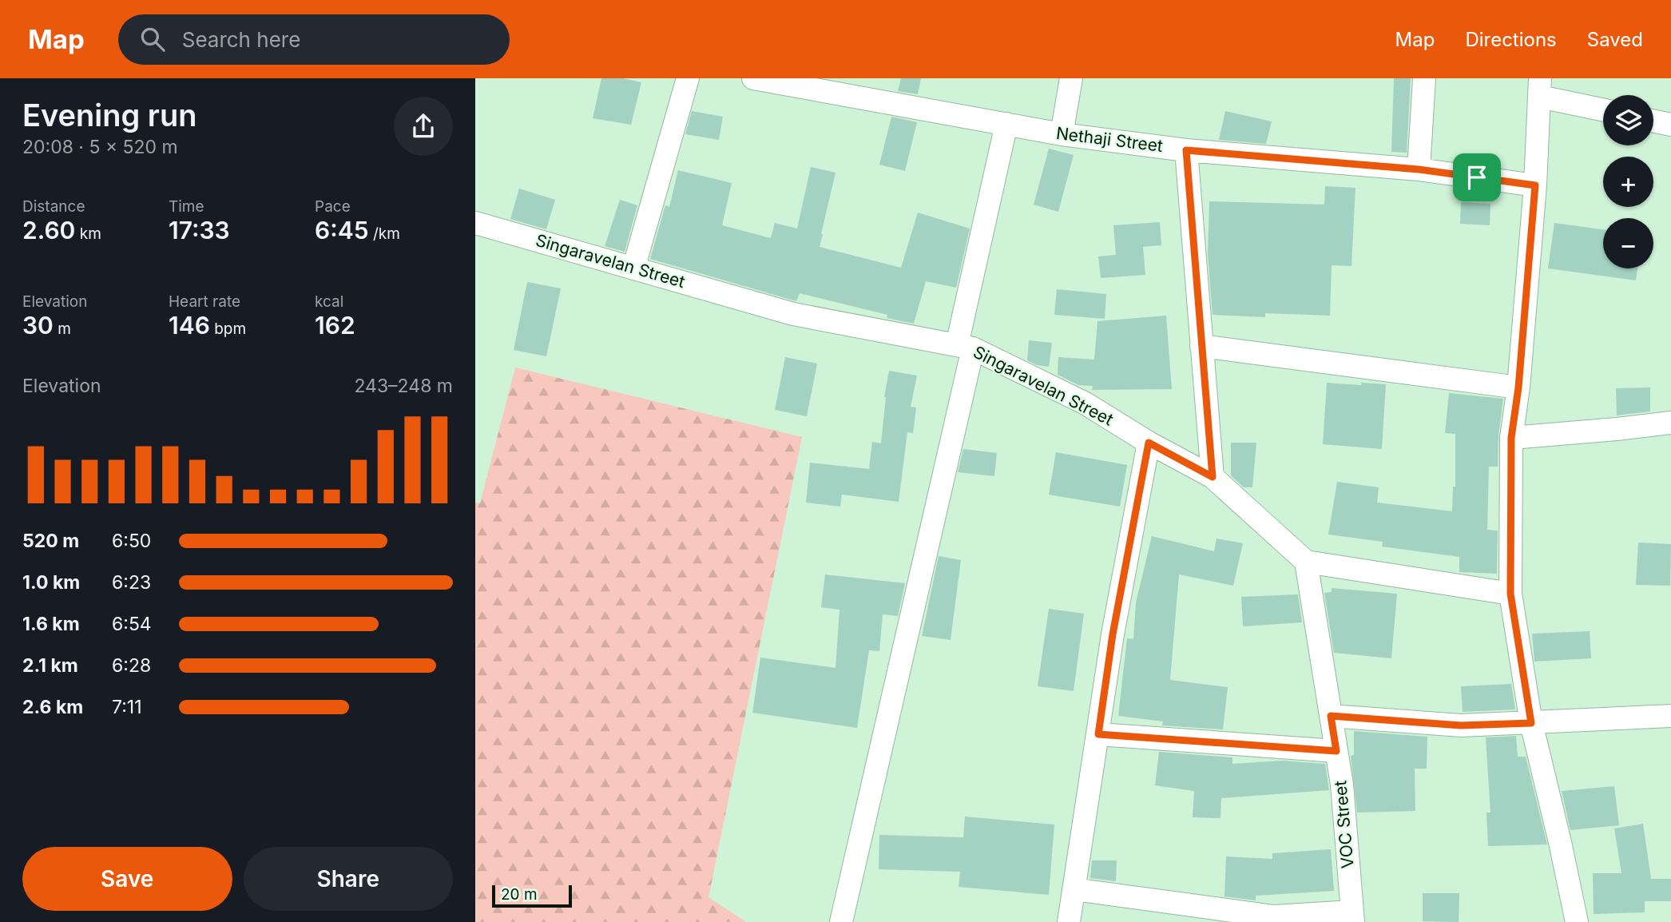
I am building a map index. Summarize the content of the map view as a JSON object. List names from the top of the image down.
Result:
{
  "streets": {
    "street": ["Nethaji Street", "Singaravelan Street", "VOC Street"]
  },
  "crossings": [
    ["Singaravelan Street", "VOC Street"]
  ],
  "scale_bar": "20 m",
  "page": {
    "header": "Map",
    "search": "Search here",
    "nav": ["Map", "Directions", "Saved"],
    "heading": ["Evening run", "20:08 · 5 × 520 m"],
    "map_buttons": ["+", "−"],
    "stats": [
      ["Distance", "2.60 km"],
      ["Time", "17:33"],
      ["Pace", "6:45 /km"],
      ["Elevation", "30 m"],
      ["Heart rate", "146 bpm"],
      ["kcal", "162"]
    ],
    "chart": ["Elevation", "243–248 m"],
    "list": [
      {
        "name": "520 m",
        "note": "6:50"
      },
      {
        "name": "1.0 km",
        "note": "6:23"
      },
      {
        "name": "1.6 km",
        "note": "6:54"
      },
      {
        "name": "2.1 km",
        "note": "6:28"
      },
      {
        "name": "2.6 km",
        "note": "7:11"
      }
    ],
    "buttons": ["Save", "Share"],
    "scale": "20 m"
  }
}
